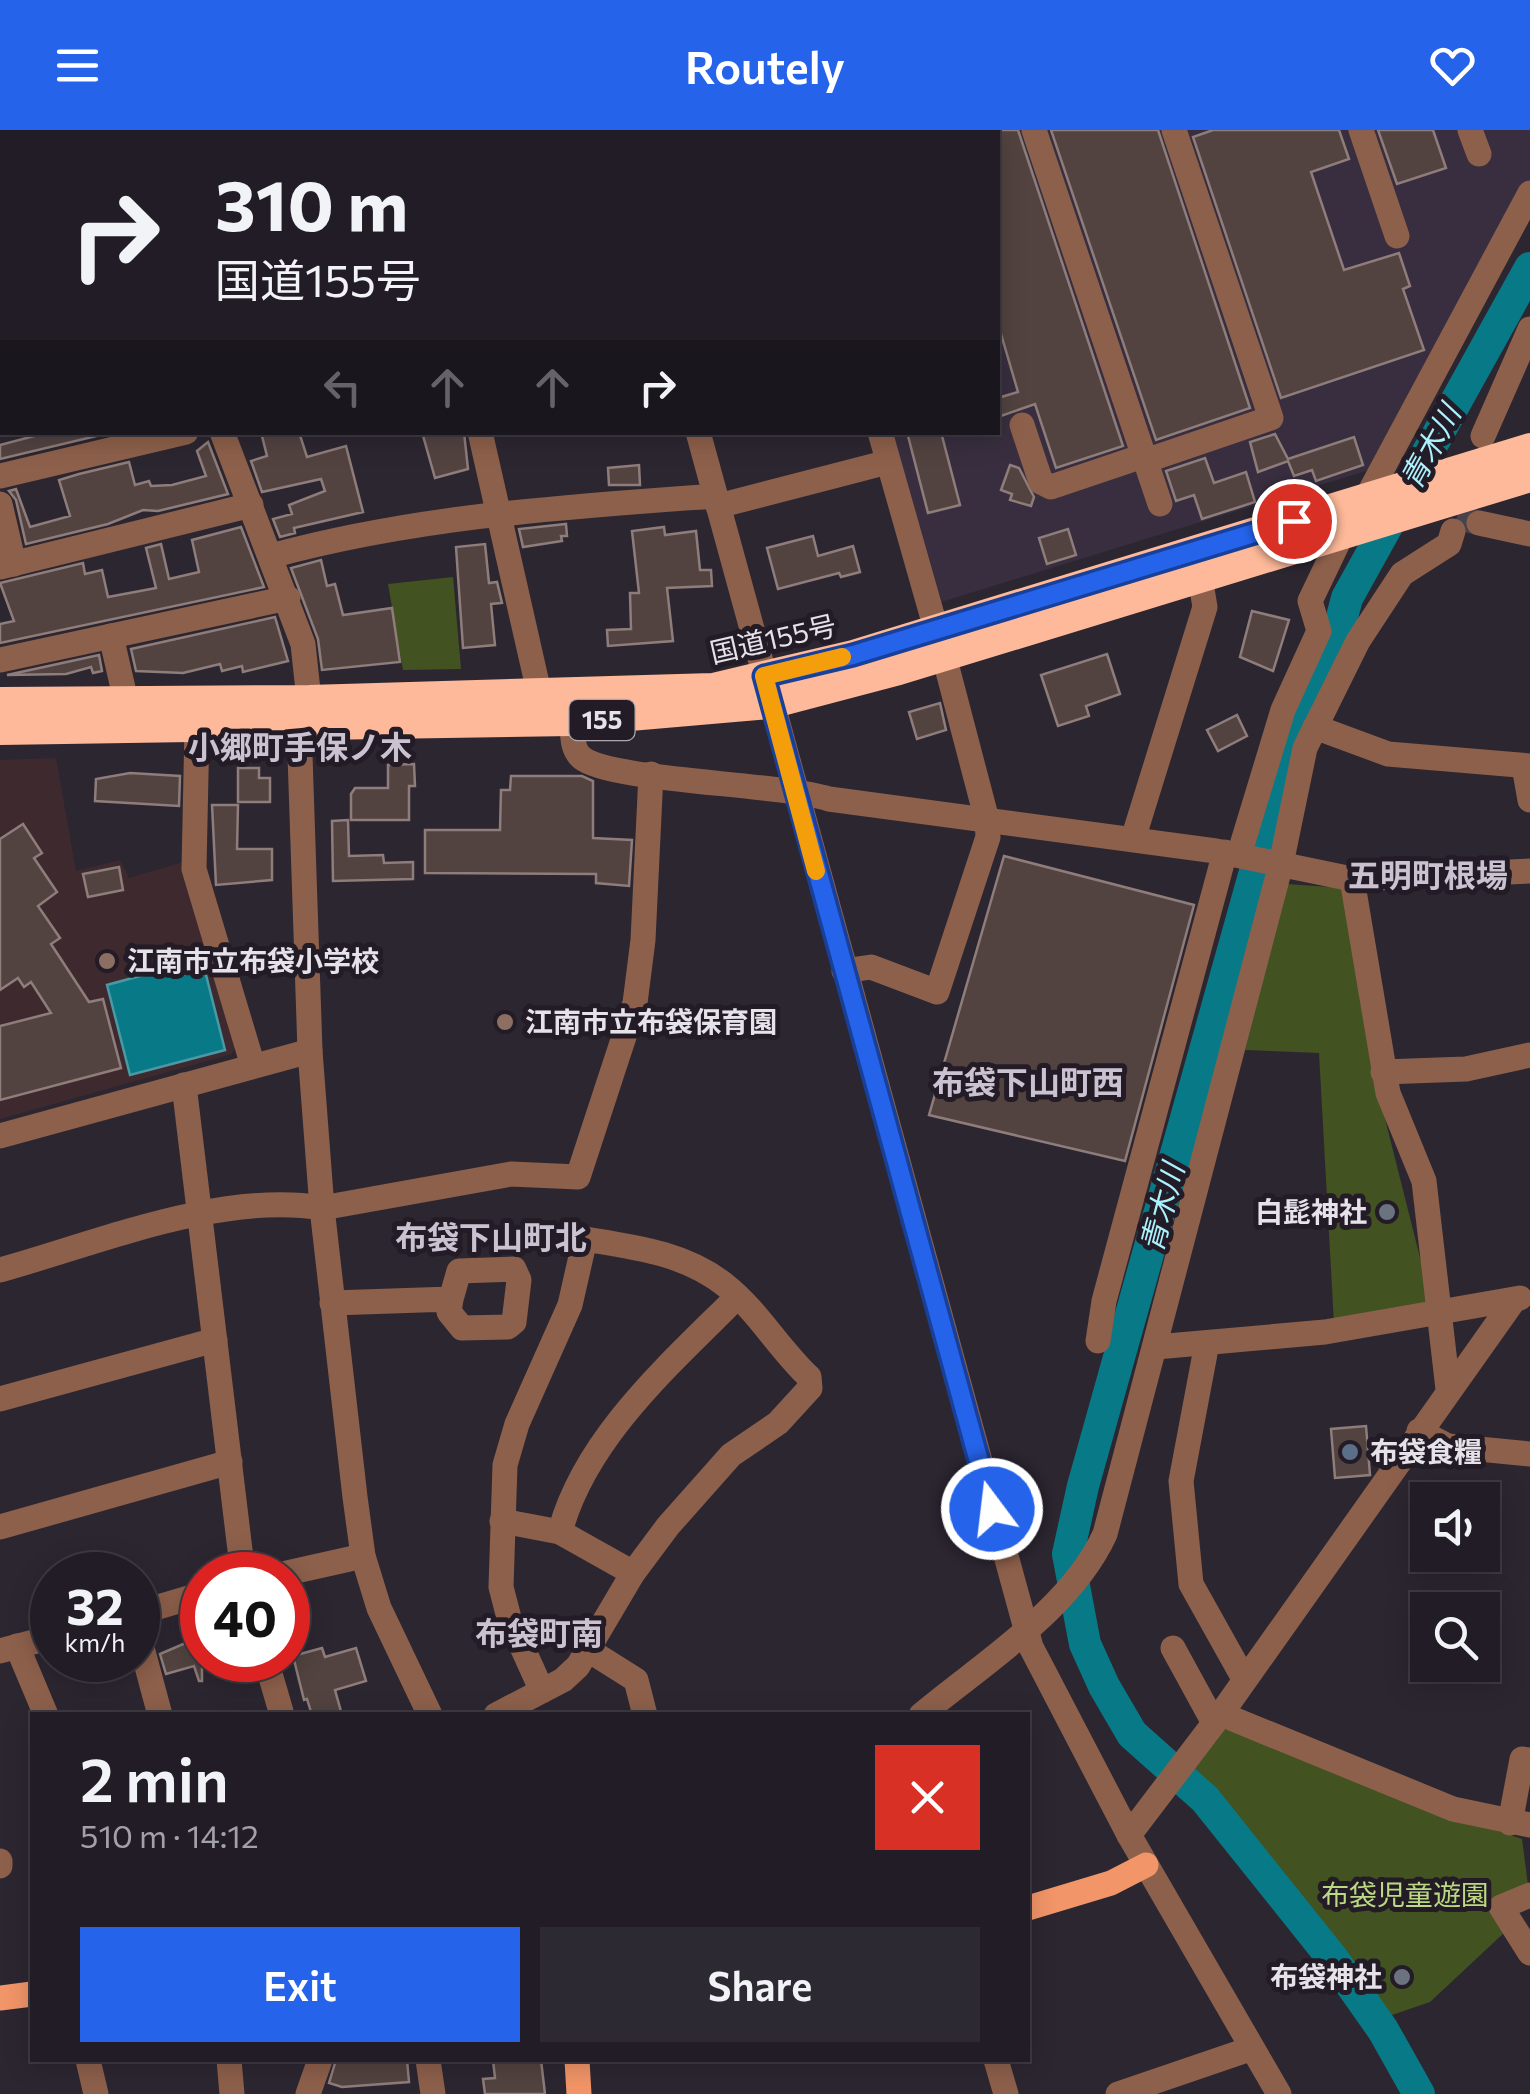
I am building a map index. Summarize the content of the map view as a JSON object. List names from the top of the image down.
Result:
{
  "streets": {
    "highway": ["国道155号", "155"]
  },
  "districts": [
    "小郷町手保ノ木",
    "五明町根場",
    "布袋下山町西",
    "布袋下山町北",
    "布袋町南"
  ],
  "water": ["青木川"],
  "parks": ["布袋児童遊園"],
  "places": [
    "江南市立布袋小学校",
    "江南市立布袋保育園",
    "白髭神社",
    "布袋食糧",
    "布袋神社"
  ],
  "page": {
    "header": "Routely",
    "turn": ["310 m", "国道155号"],
    "speed": "32 km/h",
    "limit": "40",
    "heading": ["2 min", "510 m · 14:12"],
    "buttons": ["Exit", "Share"]
  }
}
